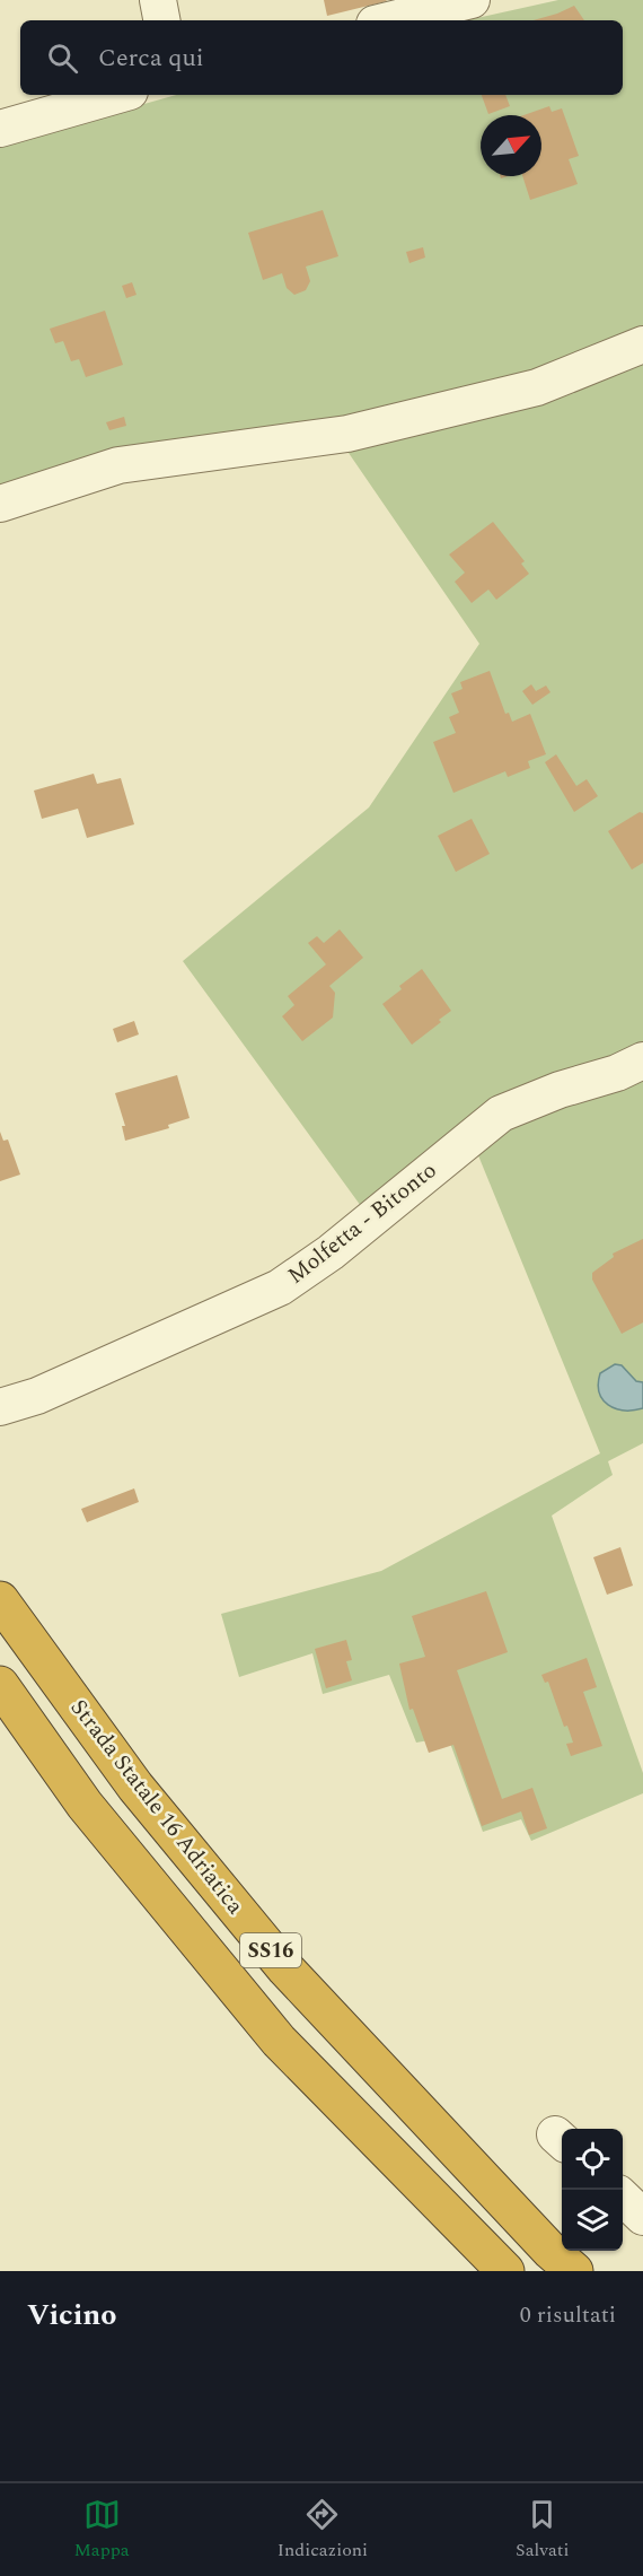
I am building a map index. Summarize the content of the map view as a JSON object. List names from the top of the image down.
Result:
{
  "streets": {
    "highway": ["Strada Statale 16 Adriatica", "SS16"],
    "street": ["Molfetta - Bitonto"]
  },
  "north": "top right",
  "page": {
    "search": "Cerca qui",
    "heading": ["Vicino", "0 risultati"],
    "nav": ["Mappa", "Indicazioni", "Salvati"]
  }
}
